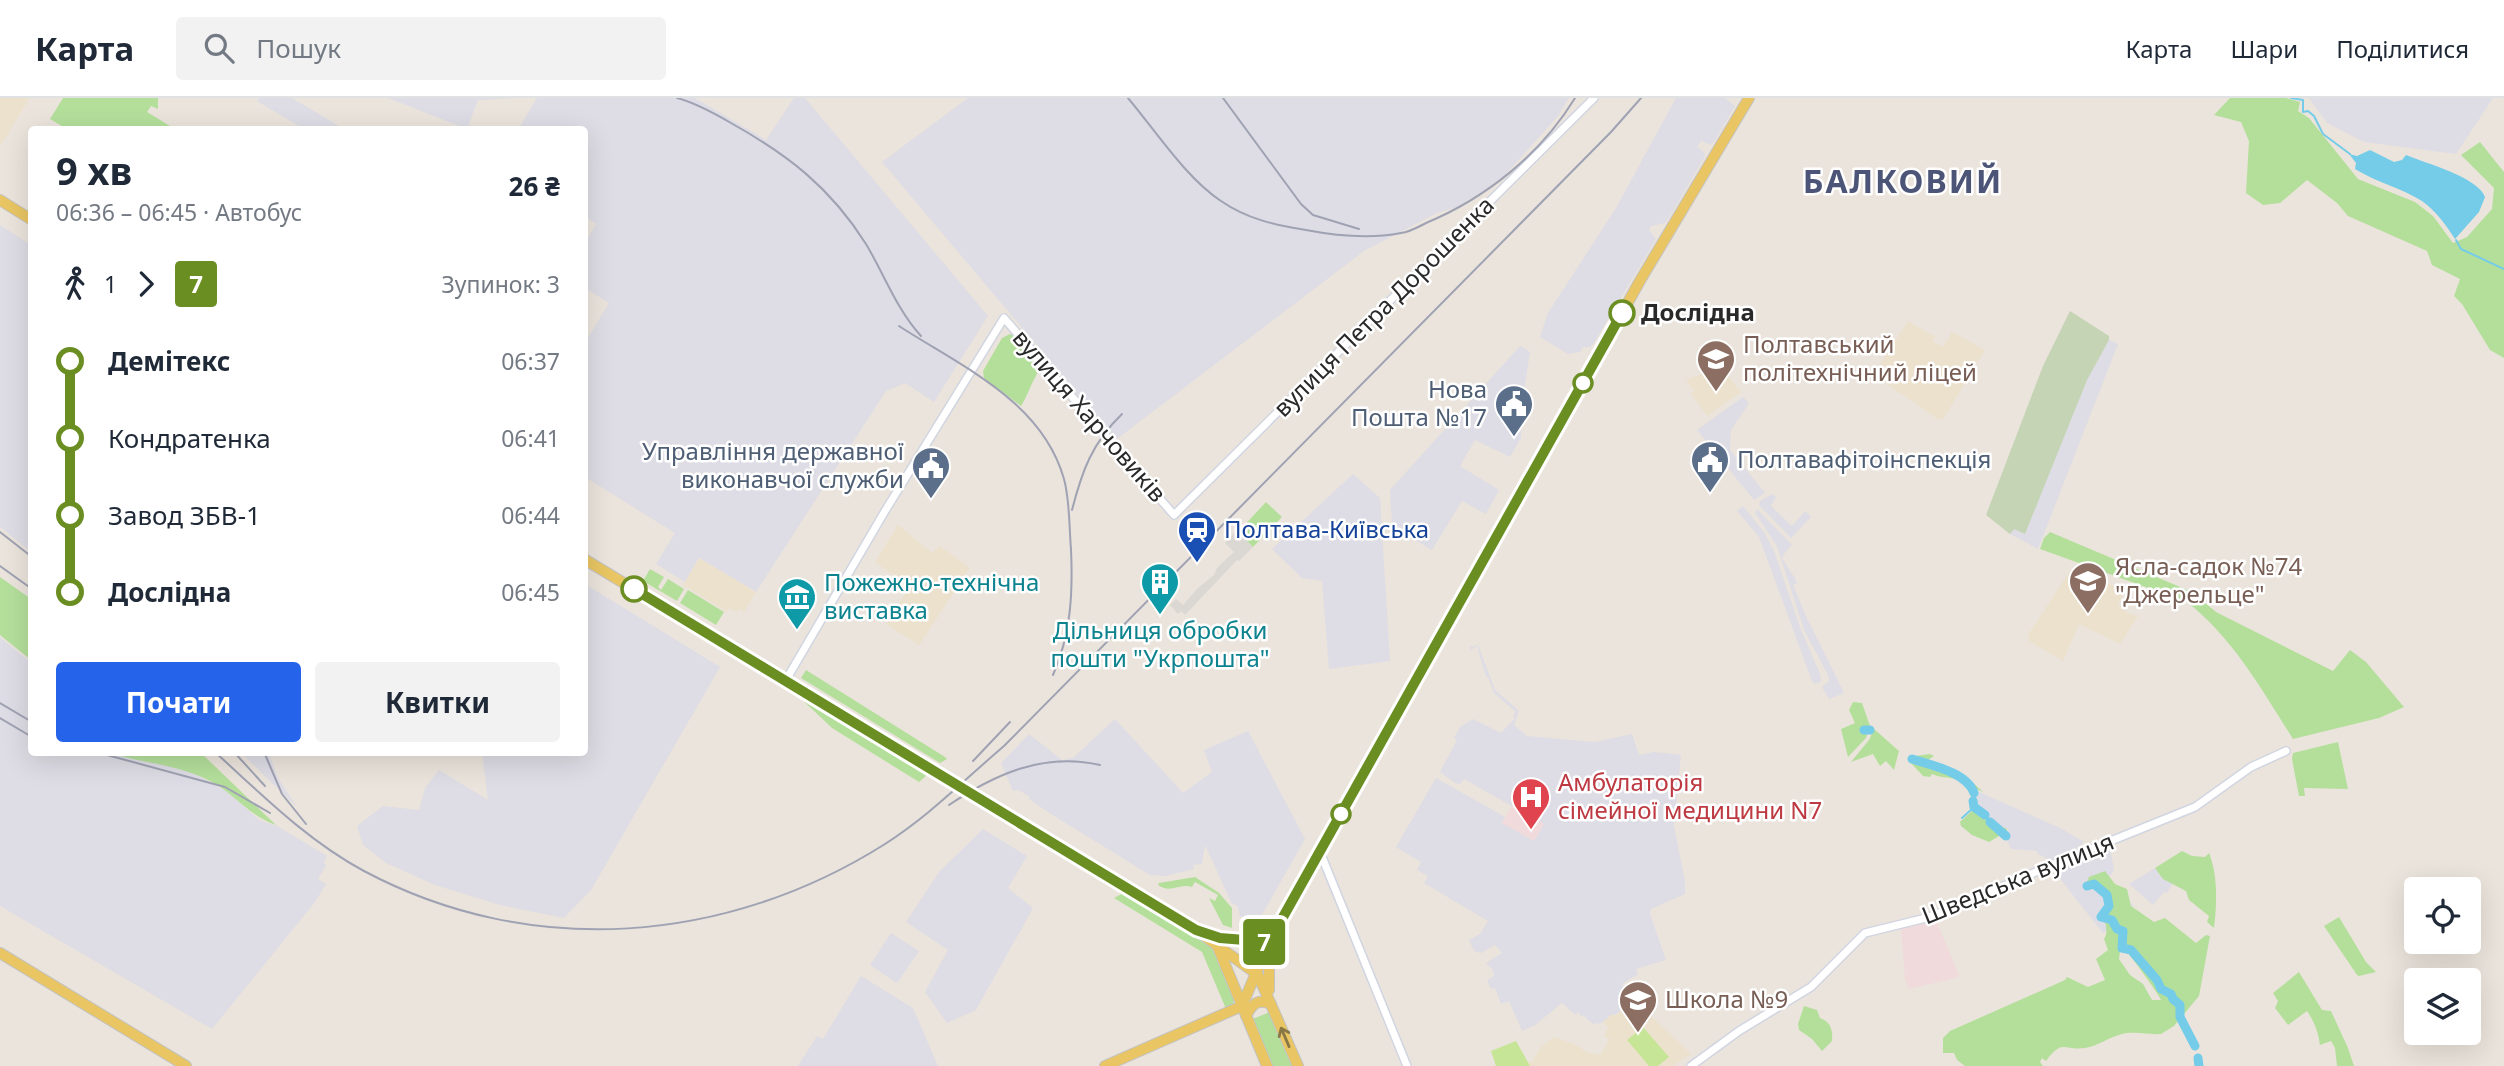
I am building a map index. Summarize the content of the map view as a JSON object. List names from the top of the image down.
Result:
{
  "streets": {
    "street": ["вулиця Петра Дорошенка", "вулиця Харчовиків", "Шведська вулиця"]
  },
  "crossings": [
    ["вулиця Петра Дорошенка", "вулиця Харчовиків"]
  ],
  "districts": ["БАЛКОВИЙ"],
  "places": {
    "other": ["Дослідна"],
    "school or university": ["Полтавський політехнічний ліцей", "Ясла-садок №74 \"Джерельце\"", "Школа №9"],
    "public building": ["Нова Пошта №17", "Полтавафітоінспекція", "Управління державної виконавчої служби"],
    "station": ["Полтава-Київська"],
    "building": ["Дільниця обробки пошти \"Укрпошта\""],
    "museum": ["Пожежно-технічна виставка"],
    "hospital": ["Амбулаторія сімейної медицини N7"]
  },
  "lines": ["bus line 7"],
  "page": {
    "header": "Карта",
    "search": "Пошук",
    "nav": ["Карта", "Шари", "Поділитися"],
    "on_map": "7",
    "heading": ["9 хв", "06:36 – 06:45 · Автобус", "26 ₴"],
    "legs": ["1", "7", "Зупинок: 3"],
    "list": [
      {
        "name": "Демітекс",
        "value": "06:37"
      },
      {
        "name": "Кондратенка",
        "value": "06:41"
      },
      {
        "name": "Завод ЗБВ-1",
        "value": "06:44"
      },
      {
        "name": "Дослідна",
        "value": "06:45"
      }
    ],
    "buttons": ["Почати", "Квитки"]
  }
}
